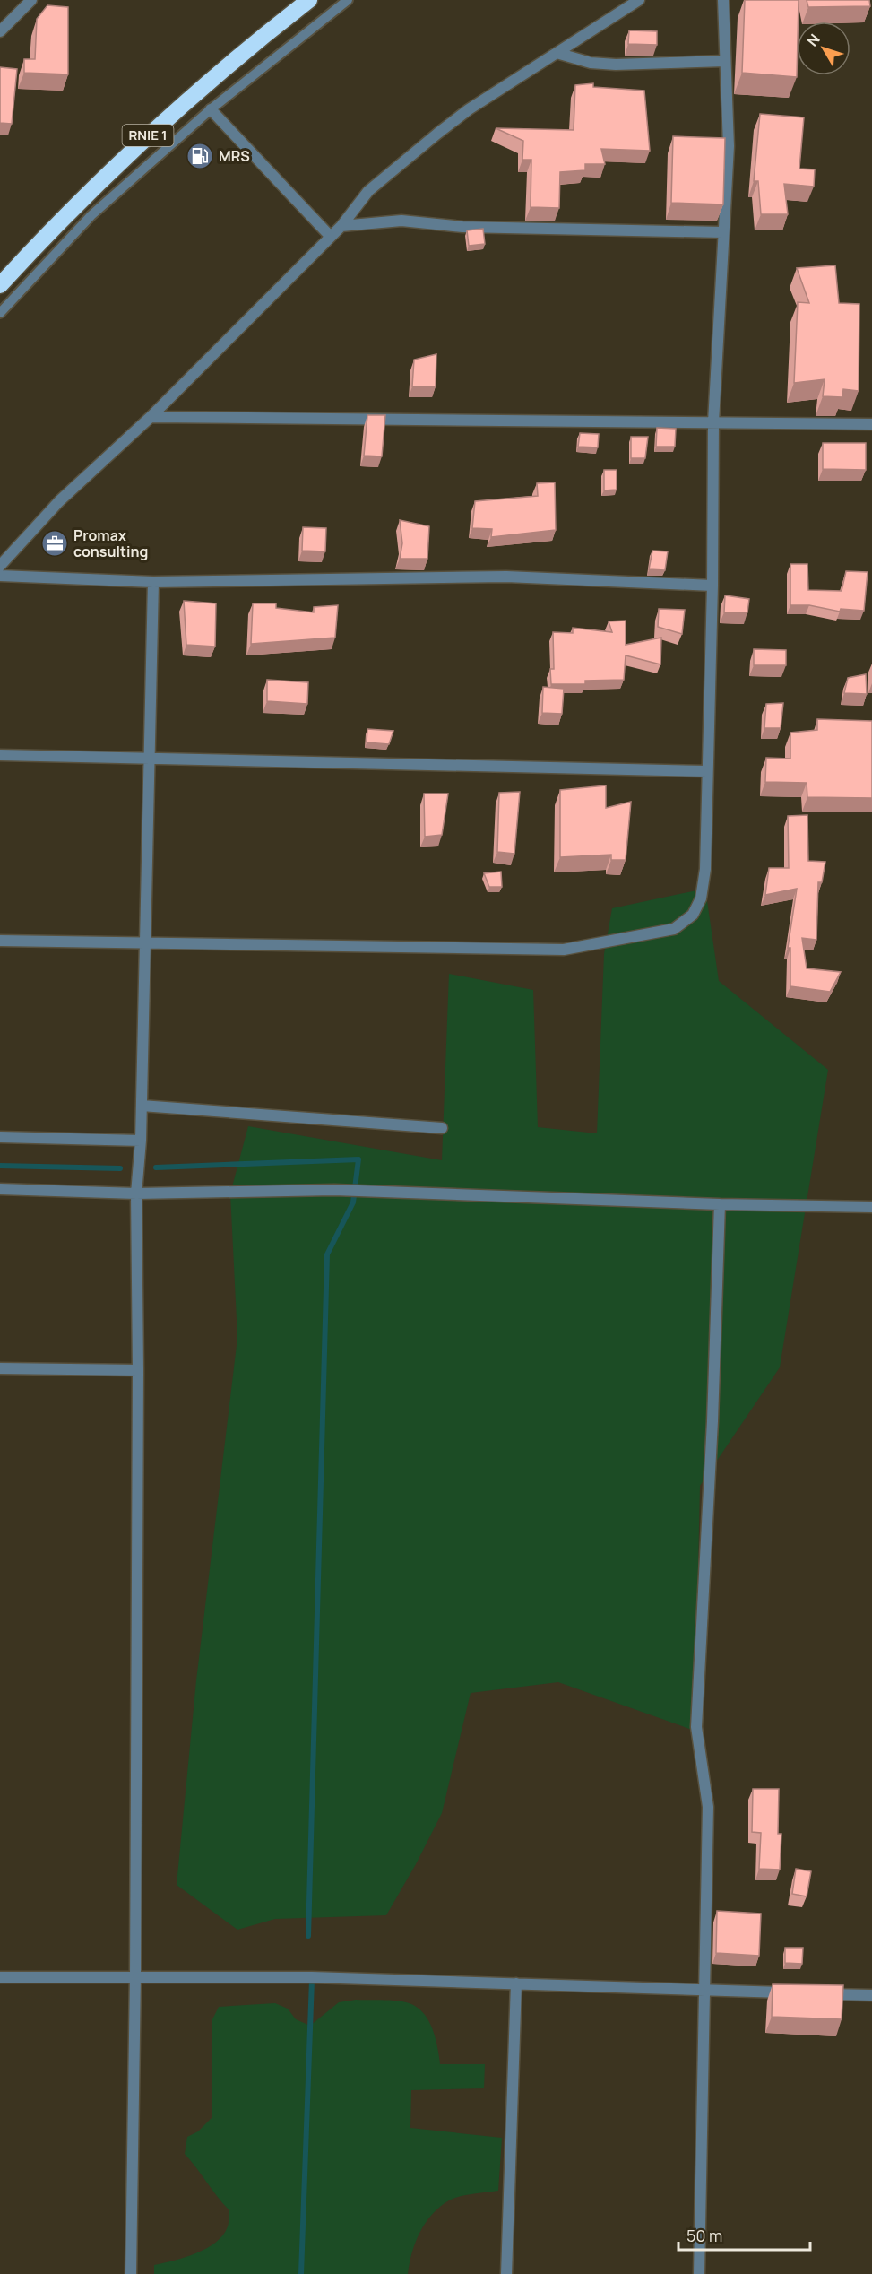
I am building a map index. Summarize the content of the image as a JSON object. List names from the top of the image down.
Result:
{
  "streets": {
    "highway": ["RNIE 1"]
  },
  "places": {
    "fuel station": ["MRS"],
    "office": ["Promax consulting"]
  },
  "scale_bar": "50 m",
  "north": "top left"
}
